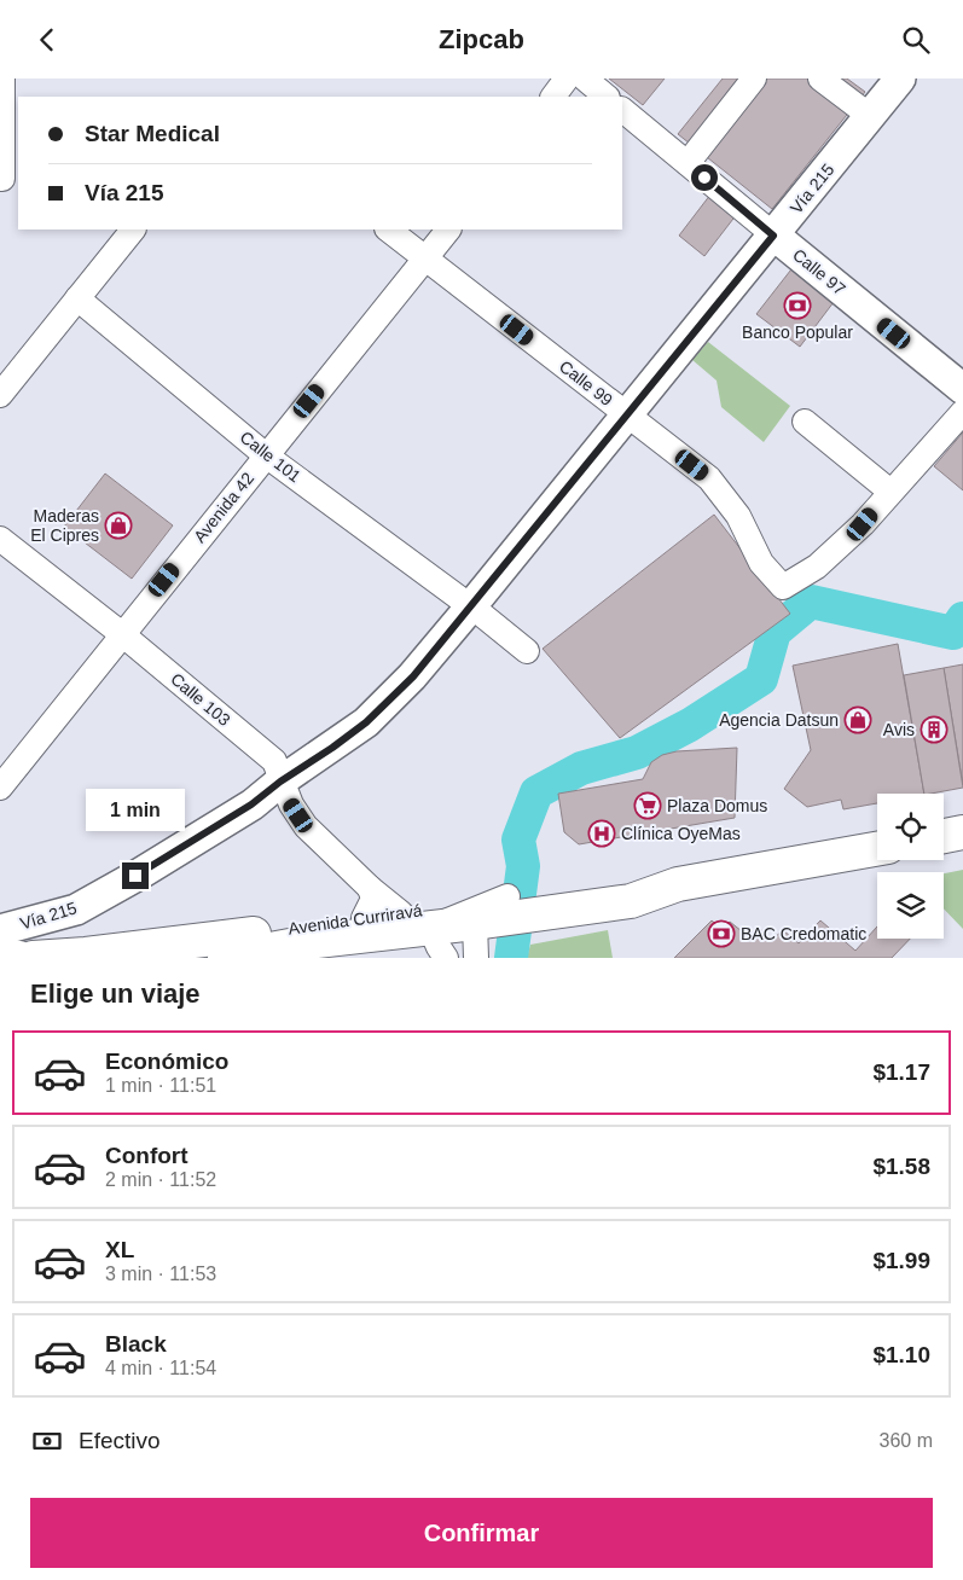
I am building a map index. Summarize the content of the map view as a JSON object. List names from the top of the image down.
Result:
{
  "streets": {
    "highway": ["Avenida Curriravá"],
    "main road": ["Vía 215", "Calle 97"],
    "street": [
      "Calle 99",
      "Calle 101",
      "Avenida 42",
      "Calle 103"
    ]
  },
  "crossings": [
    ["Vía 215", "Calle 97"],
    ["Vía 215", "Calle 99"],
    ["Vía 215", "Calle 101"],
    ["Vía 215", "Calle 103"],
    ["Calle 99", "Avenida 42"],
    ["Calle 101", "Avenida 42"],
    ["Avenida 42", "Calle 103"],
    ["Calle 103", "Avenida Curriravá"]
  ],
  "places": {
    "bank": ["Banco Popular", "BAC Credomatic"],
    "shop": ["Maderas El Cipres", "Agencia Datsun"],
    "building": ["Avis"],
    "supermarket": ["Plaza Domus"],
    "hospital": ["Clínica OyeMas"]
  },
  "page": {
    "header": "Zipcab",
    "banner": ["Star Medical", "Vía 215"],
    "bubble": "1 min",
    "heading": "Elige un viaje",
    "list": [
      {
        "name": "Económico",
        "note": "1 min · 11:51",
        "value": "$1.17"
      },
      {
        "name": "Confort",
        "note": "2 min · 11:52",
        "value": "$1.58"
      },
      {
        "name": "XL",
        "note": "3 min · 11:53",
        "value": "$1.99"
      },
      {
        "name": "Black",
        "note": "4 min · 11:54",
        "value": "$1.10"
      }
    ],
    "pay": ["Efectivo", "360 m"],
    "buttons": "Confirmar"
  }
}
